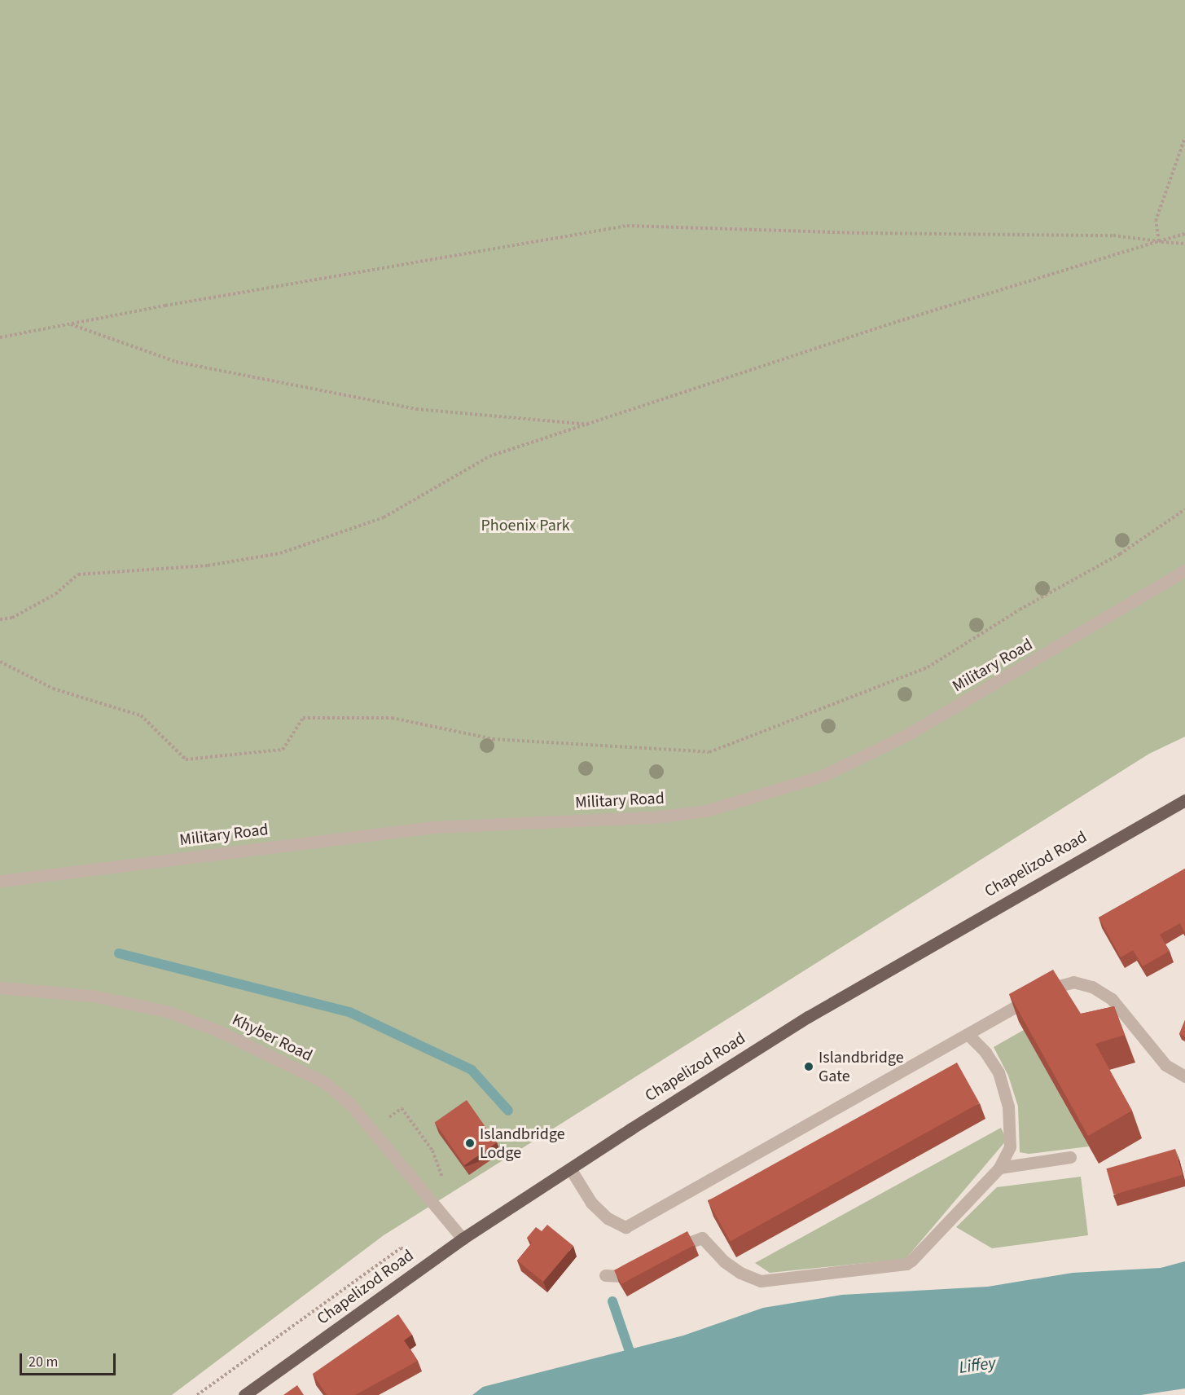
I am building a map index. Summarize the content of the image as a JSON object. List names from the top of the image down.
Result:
{
  "streets": {
    "main road": ["Chapelizod Road"],
    "street": ["Military Road", "Khyber Road"]
  },
  "crossings": [
    ["Chapelizod Road", "Khyber Road"]
  ],
  "water": ["Liffey"],
  "parks": ["Phoenix Park"],
  "places": ["Islandbridge Gate", "Islandbridge Lodge"],
  "scale_bar": "20 m"
}
